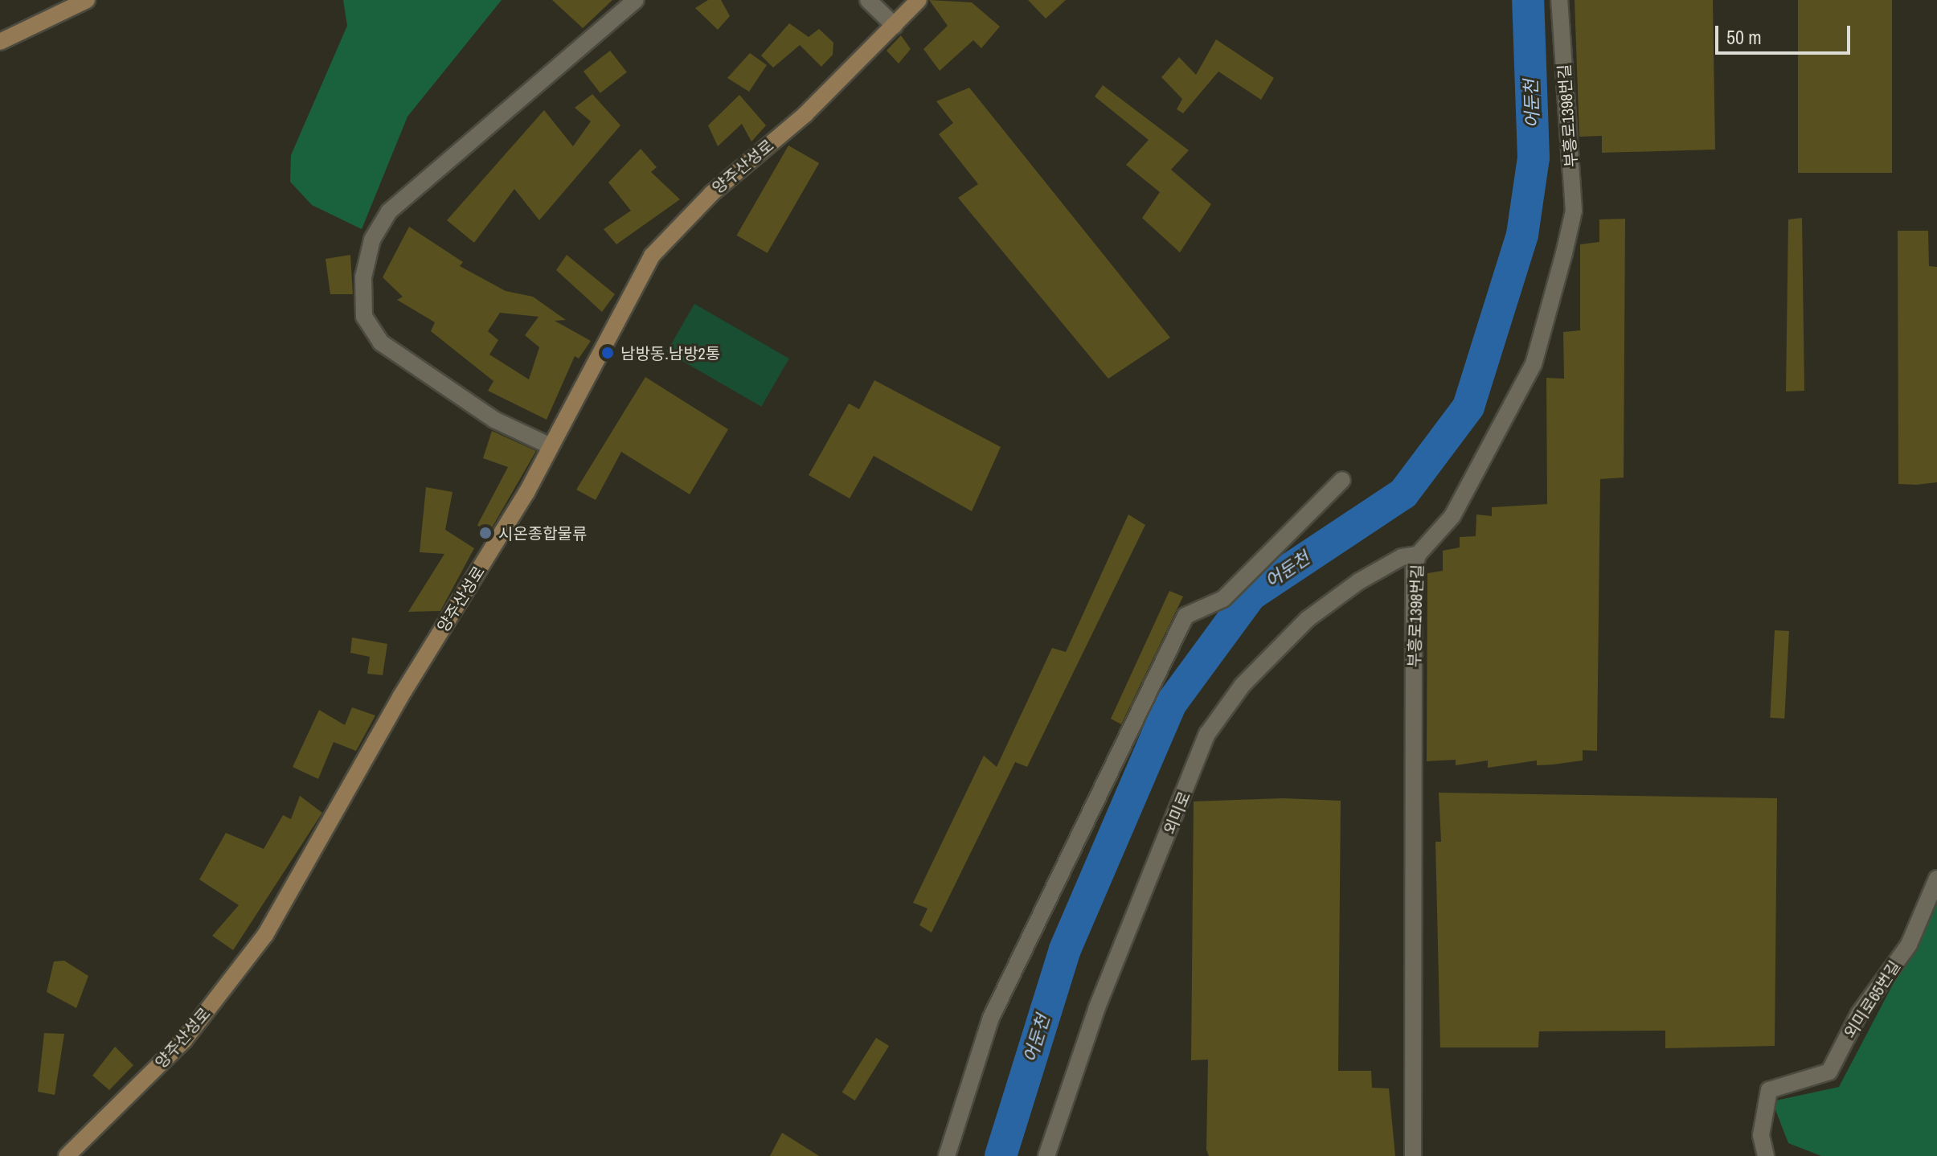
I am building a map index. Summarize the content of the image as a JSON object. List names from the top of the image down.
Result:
{
  "streets": {
    "street": [
      "부흥로1398번길",
      "양주산성로",
      "외미로",
      "외미로65번길"
    ]
  },
  "crossings": [
    ["부흥로1398번길", "외미로"]
  ],
  "water": ["어둔천"],
  "places": ["남방동.남방2통", "시온종합물류"],
  "scale_bar": "50 m"
}
